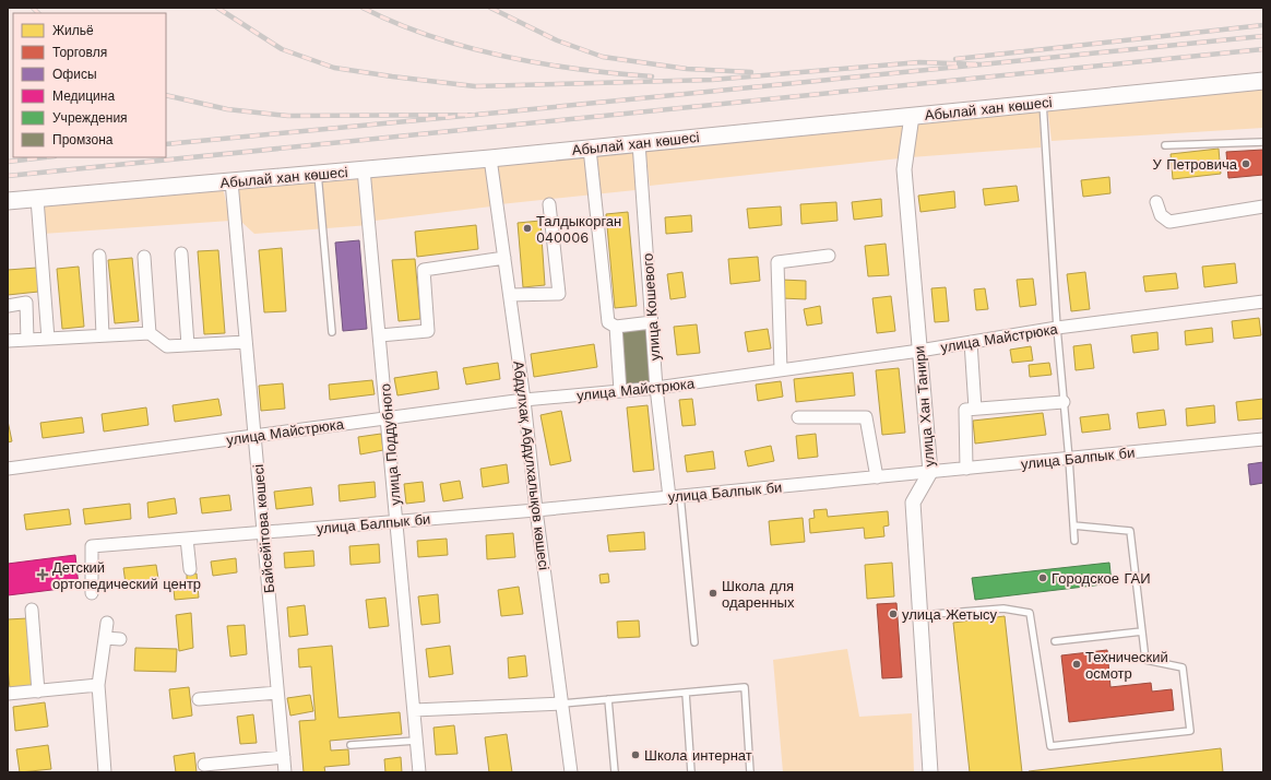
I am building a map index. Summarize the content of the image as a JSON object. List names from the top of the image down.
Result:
{
  "streets": {
    "main road": ["Абылай хан көшесі"],
    "street": [
      "улица Кошевого",
      "улица Майстрюка",
      "улица Хан Танири",
      "улица Поддубного",
      "улица Балпык би",
      "Абдұлхақ Абдұлхалықов көшесі",
      "Байсейітова көшесі"
    ]
  },
  "crossings": [
    ["Абылай хан көшесі", "улица Кошевого"],
    ["Абылай хан көшесі", "улица Хан Танири"],
    ["Абылай хан көшесі", "улица Поддубного"],
    ["Абылай хан көшесі", "Абдұлхақ Абдұлхалықов көшесі"],
    ["Абылай хан көшесі", "Байсейітова көшесі"],
    ["улица Кошевого", "улица Майстрюка"],
    ["улица Кошевого", "улица Балпык би"],
    ["улица Майстрюка", "улица Хан Танири"],
    ["улица Майстрюка", "улица Поддубного"],
    ["улица Майстрюка", "Абдұлхақ Абдұлхалықов көшесі"],
    ["улица Майстрюка", "Байсейітова көшесі"],
    ["улица Хан Танири", "улица Балпык би"],
    ["улица Поддубного", "улица Балпык би"],
    ["улица Балпык би", "Абдұлхақ Абдұлхалықов көшесі"],
    ["улица Балпык би", "Байсейітова көшесі"]
  ],
  "places": {
    "other": [
      "У Петровича",
      "Талдыкорган 040006",
      "Городское ГАИ",
      "Школа для одаренных",
      "улица Жетысу",
      "Технический осмотр",
      "Школа интернат"
    ],
    "health": ["Детский ортопедический центр"]
  },
  "legend": [
    "Жильё",
    "Торговля",
    "Офисы",
    "Медицина",
    "Учреждения",
    "Промзона"
  ]
}
